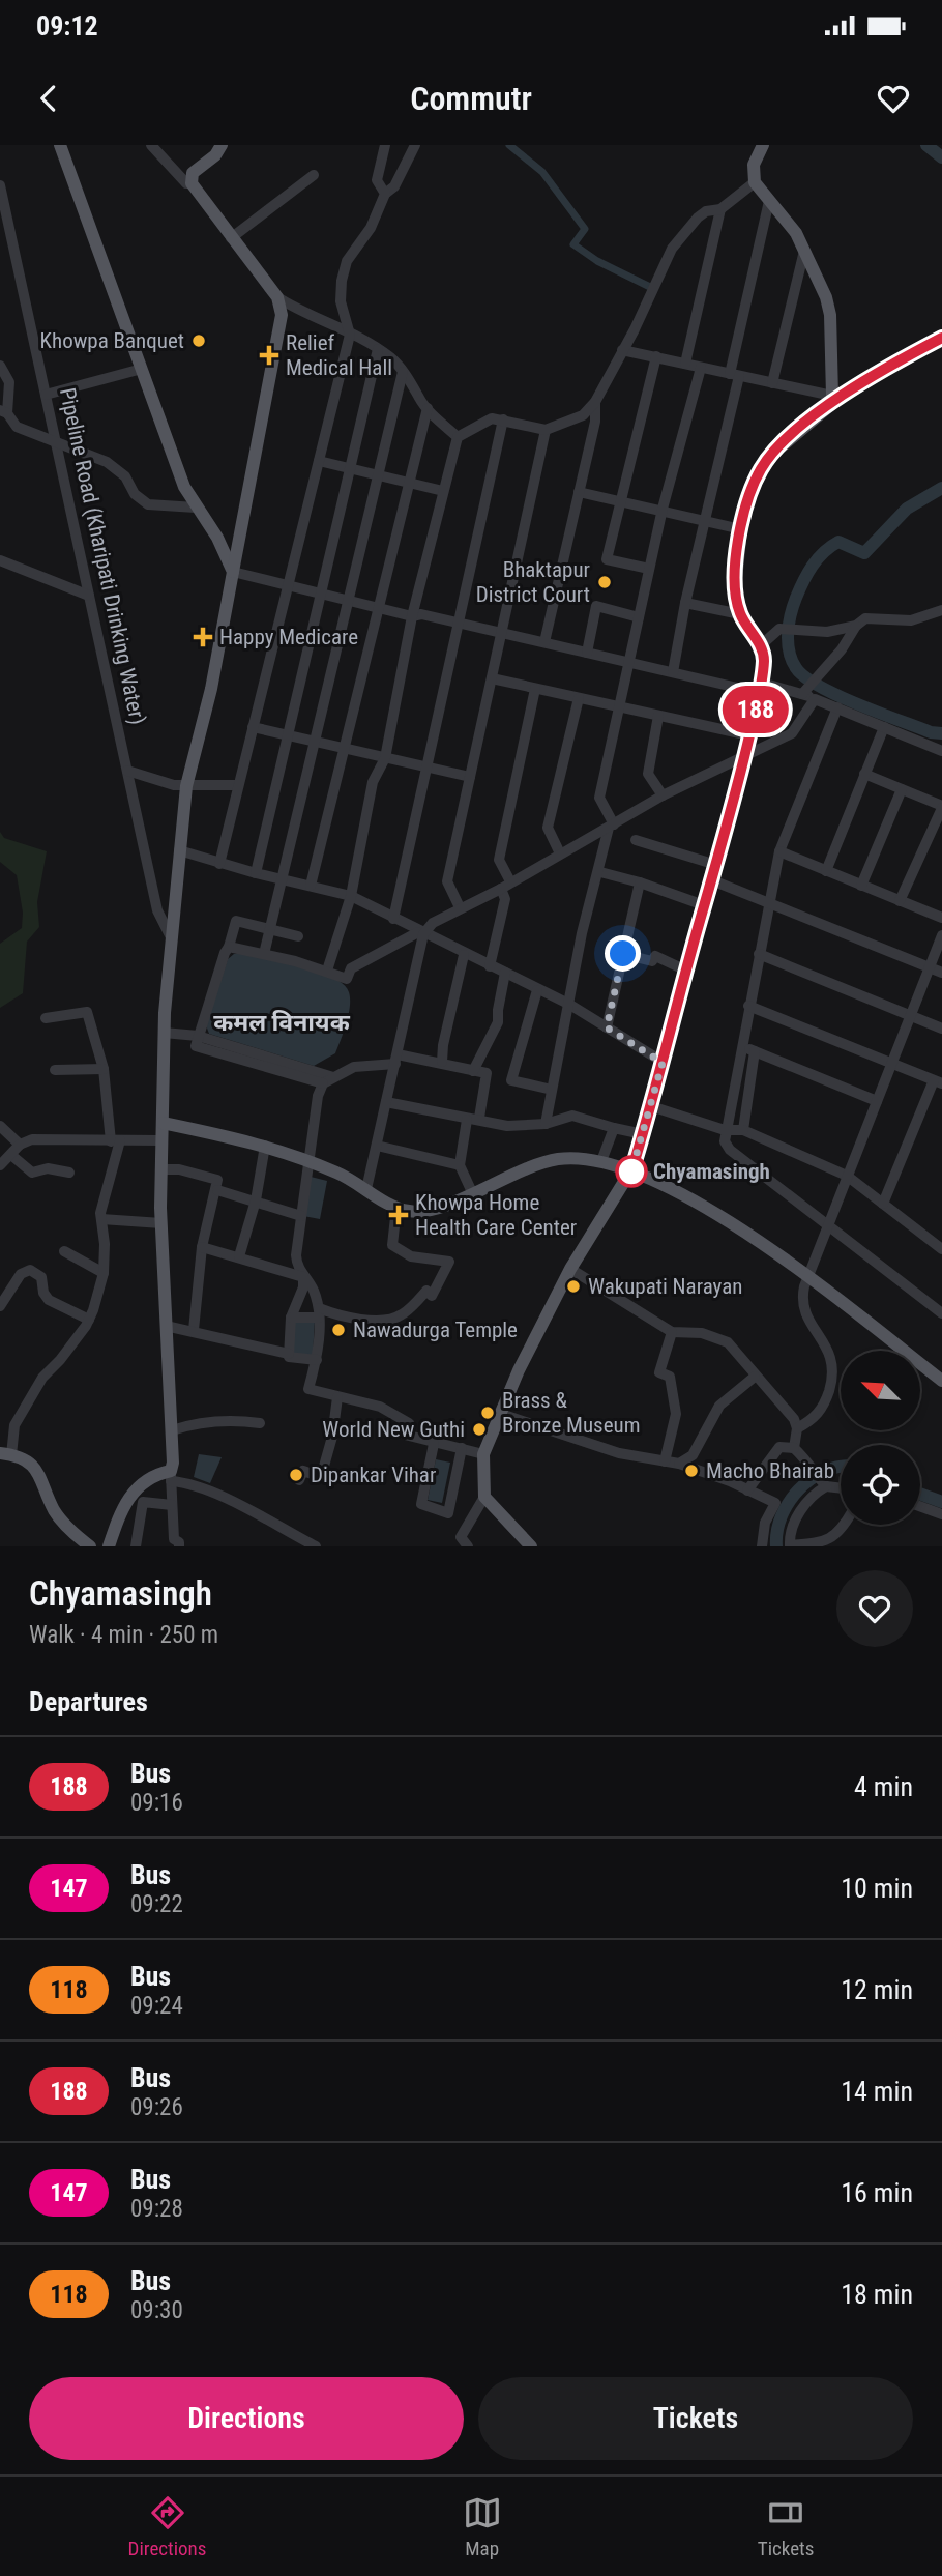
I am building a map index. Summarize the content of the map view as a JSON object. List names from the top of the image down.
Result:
{
  "streets": {
    "street": ["Pipeline Road (Kharipati Drinking Water)"]
  },
  "districts": ["कमल विनायक"],
  "places": {
    "other": [
      "Khowpa Banquet",
      "Bhaktapur District Court",
      "Chyamasingh",
      "Wakupati Narayan",
      "Nawadurga Temple",
      "Brass & Bronze Museum",
      "World New Guthi",
      "Macho Bhairab",
      "Dipankar Vihar"
    ],
    "health": ["Relief Medical Hall", "Happy Medicare", "Khowpa Home Health Care Center"]
  },
  "lines": ["bus line 188"],
  "north": "top left",
  "page": {
    "status": "09:12",
    "header": "Commutr",
    "on_map": "188",
    "heading": [
      ["Chyamasingh", "Walk · 4 min · 250 m"],
      "Departures"
    ],
    "list": [
      {
        "mark": "188",
        "name": "Bus",
        "note": "09:16",
        "value": "4 min"
      },
      {
        "mark": "147",
        "name": "Bus",
        "note": "09:22",
        "value": "10 min"
      },
      {
        "mark": "118",
        "name": "Bus",
        "note": "09:24",
        "value": "12 min"
      },
      {
        "mark": "188",
        "name": "Bus",
        "note": "09:26",
        "value": "14 min"
      },
      {
        "mark": "147",
        "name": "Bus",
        "note": "09:28",
        "value": "16 min"
      },
      {
        "mark": "118",
        "name": "Bus",
        "note": "09:30",
        "value": "18 min"
      }
    ],
    "buttons": ["Directions", "Tickets"],
    "tabs": ["Directions", "Map", "Tickets"]
  }
}
